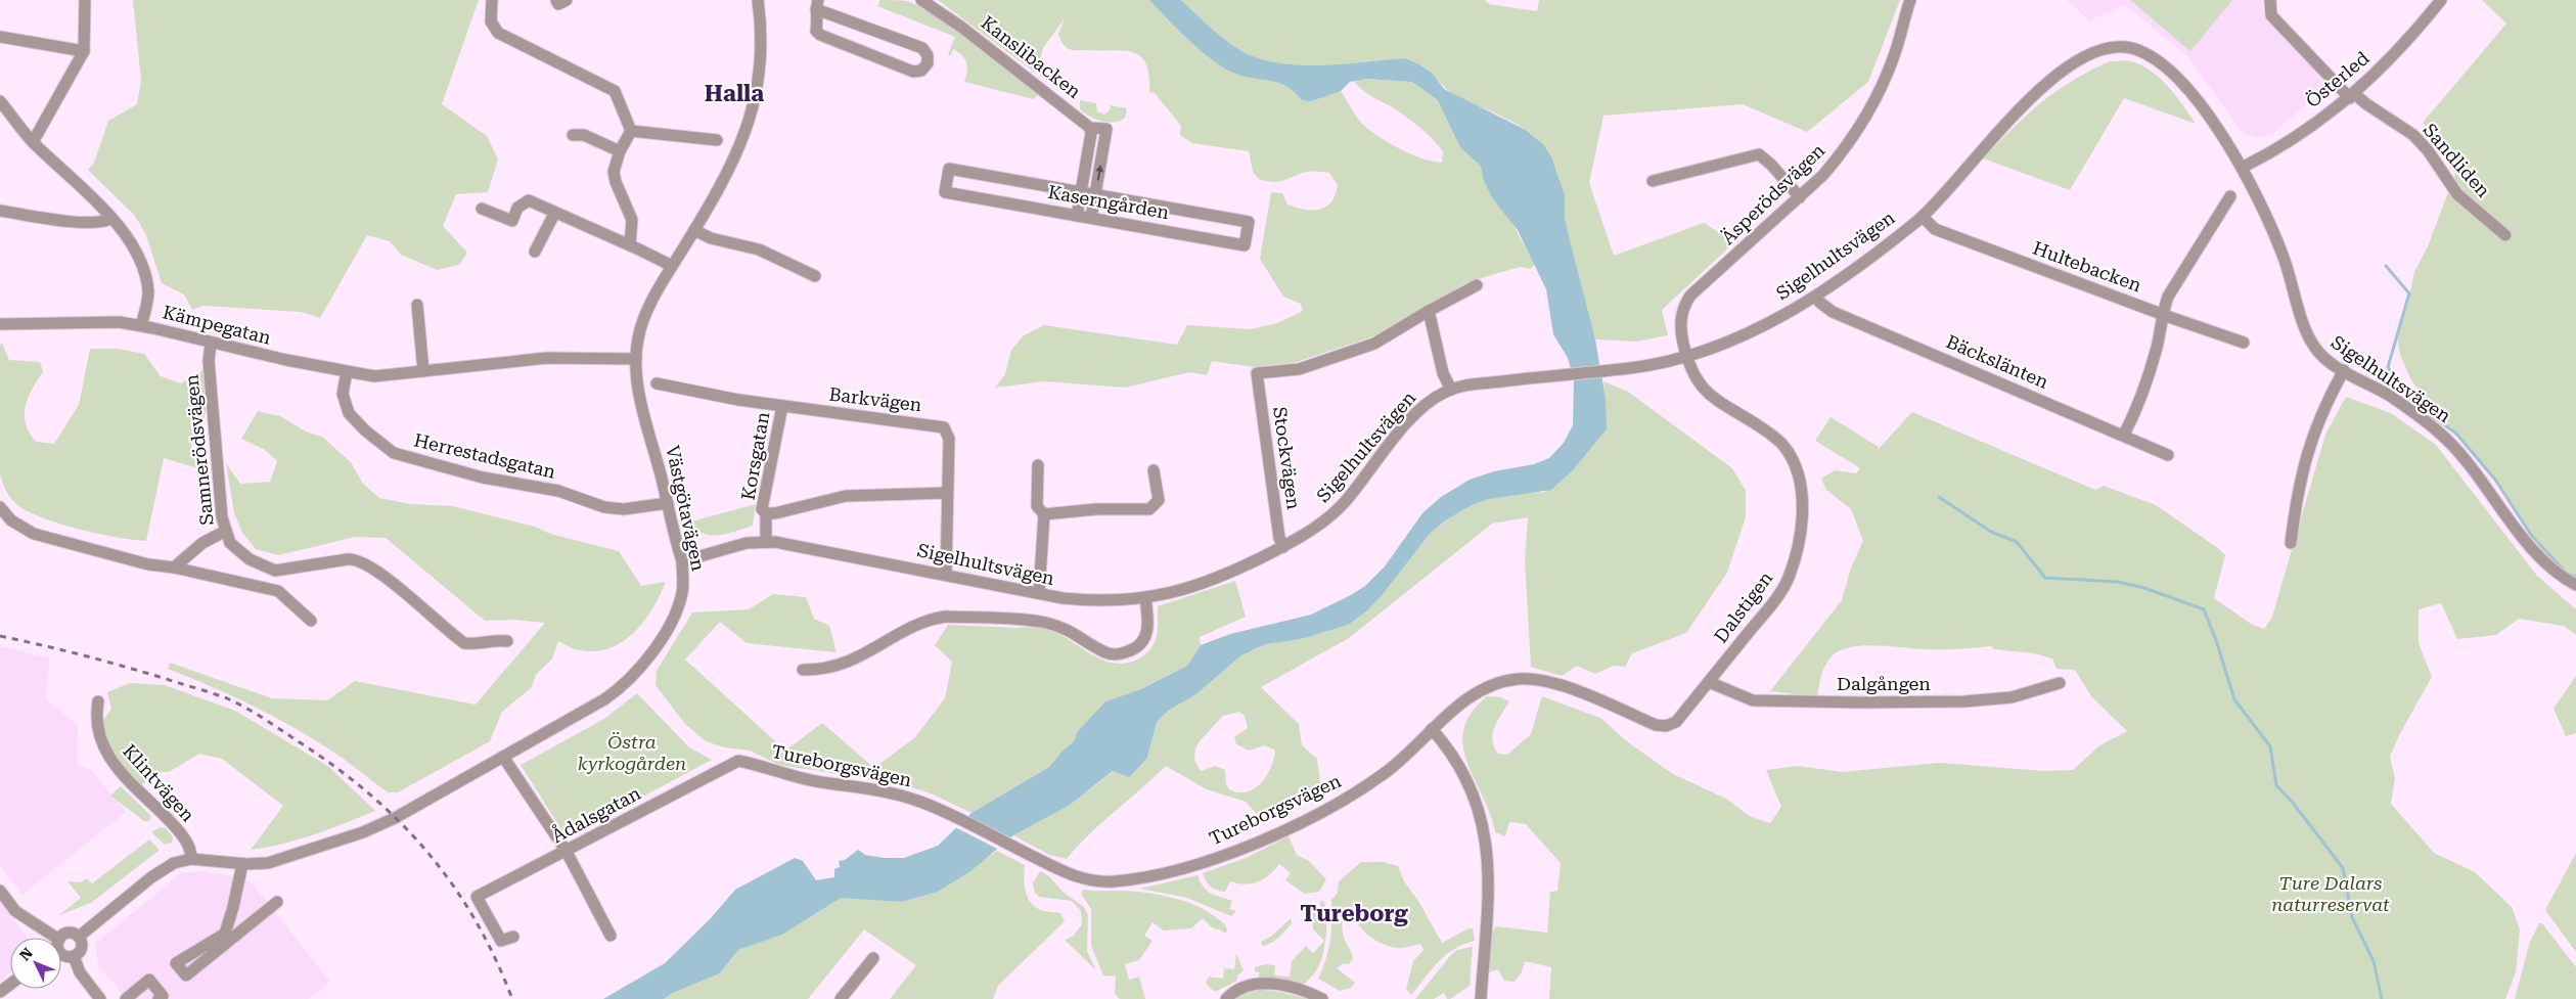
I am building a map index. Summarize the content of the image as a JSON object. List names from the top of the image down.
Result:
{
  "streets": {
    "street": [
      "Kanslibacken",
      "Österled",
      "Sandliden",
      "Äsperödsvägen",
      "Kaserngården",
      "Sigelhultsvägen",
      "Hultebacken",
      "Kämpegatan",
      "Bäckslänten",
      "Barkvägen",
      "Samnerödsvägen",
      "Herrestadsgatan",
      "Korsgatan",
      "Stockvägen",
      "Västgötavägen",
      "Dalstigen",
      "Dalgången",
      "Tureborgsvägen",
      "Klintvägen",
      "Ådalsgatan"
    ]
  },
  "crossings": [
    ["Österled", "Sandliden"],
    ["Österled", "Sigelhultsvägen"],
    ["Äsperödsvägen", "Sigelhultsvägen"],
    ["Äsperödsvägen", "Dalstigen"],
    ["Sigelhultsvägen", "Hultebacken"],
    ["Sigelhultsvägen", "Bäckslänten"],
    ["Sigelhultsvägen", "Barkvägen"],
    ["Sigelhultsvägen", "Korsgatan"],
    ["Sigelhultsvägen", "Stockvägen"],
    ["Sigelhultsvägen", "Västgötavägen"],
    ["Kämpegatan", "Samnerödsvägen"],
    ["Kämpegatan", "Herrestadsgatan"],
    ["Kämpegatan", "Västgötavägen"],
    ["Barkvägen", "Korsgatan"],
    ["Herrestadsgatan", "Västgötavägen"],
    ["Västgötavägen", "Klintvägen"],
    ["Dalstigen", "Dalgången"],
    ["Dalstigen", "Tureborgsvägen"],
    ["Tureborgsvägen", "Ådalsgatan"]
  ],
  "districts": ["Halla", "Tureborg"],
  "parks": ["Östra kyrkogården", "Ture Dalars naturreservat"],
  "north": "top left"
}
